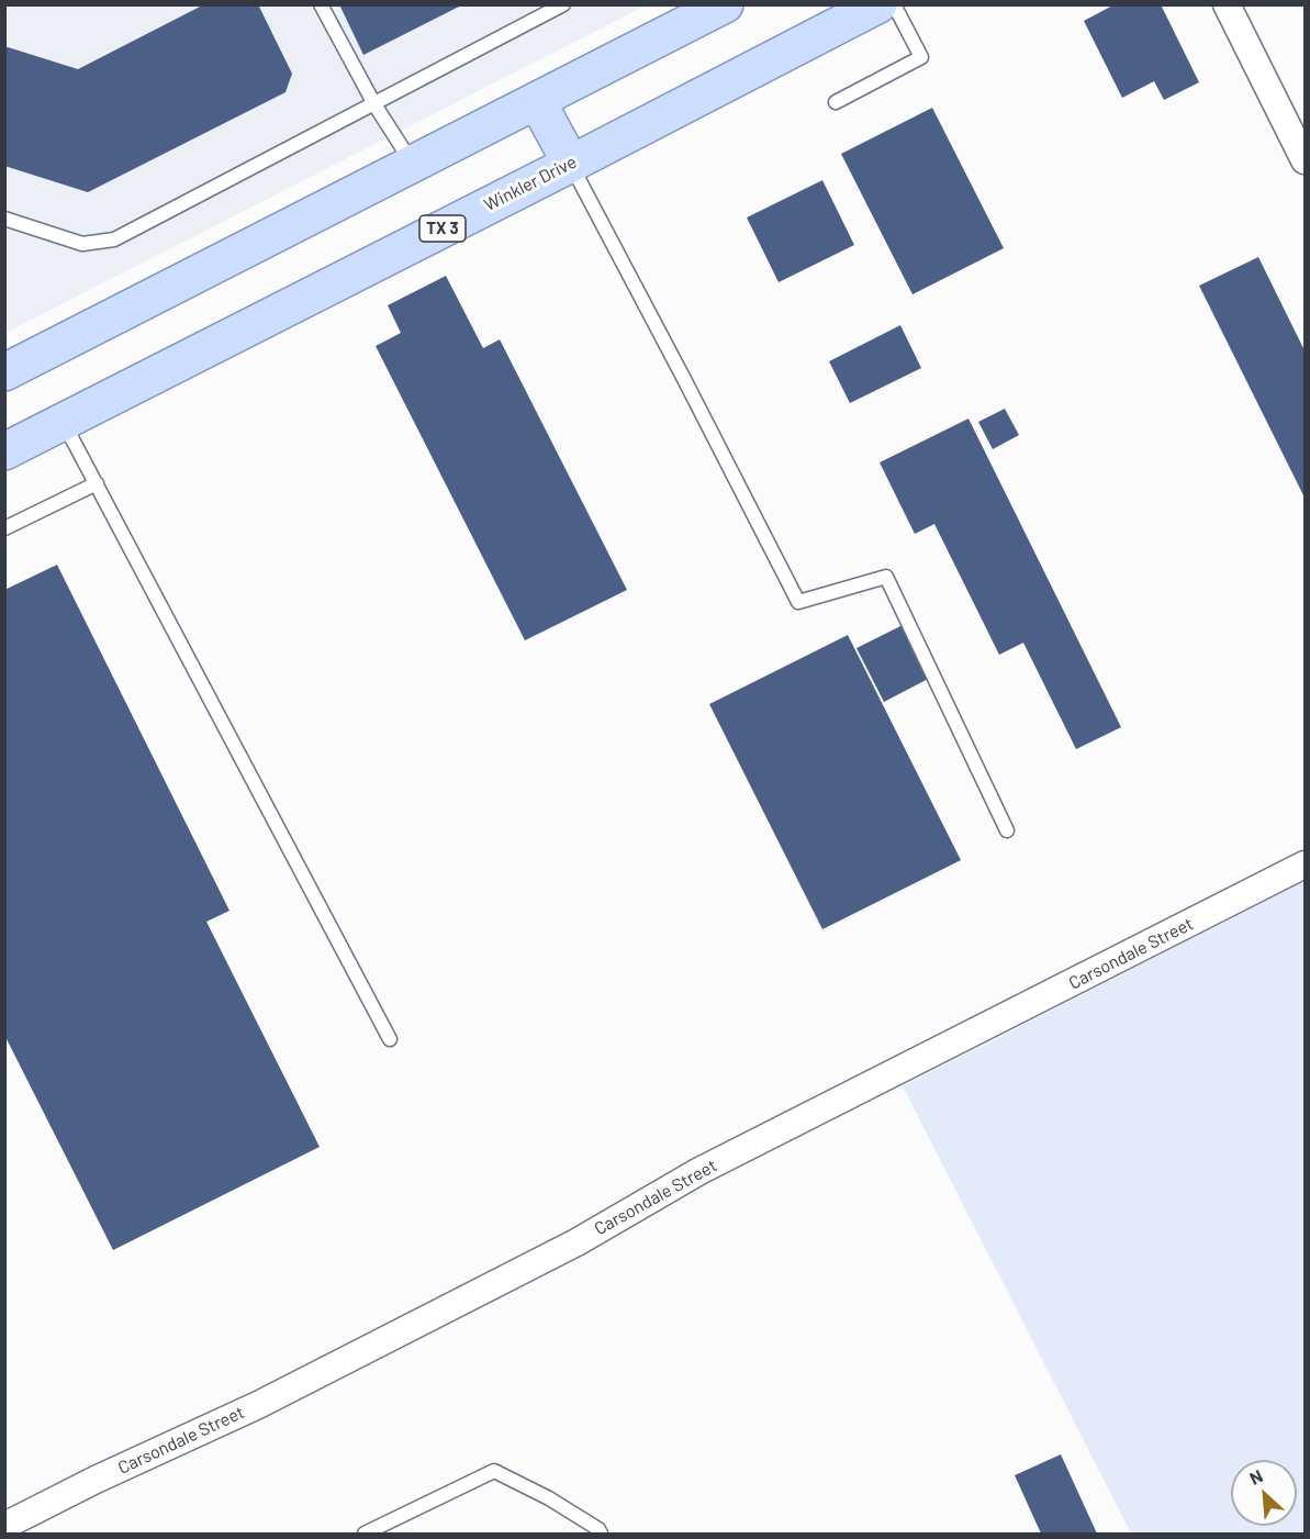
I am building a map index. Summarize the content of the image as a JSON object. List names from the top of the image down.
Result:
{
  "streets": {
    "main road": ["Winkler Drive", "TX 3"],
    "street": ["Carsondale Street"]
  },
  "north": "top left"
}
